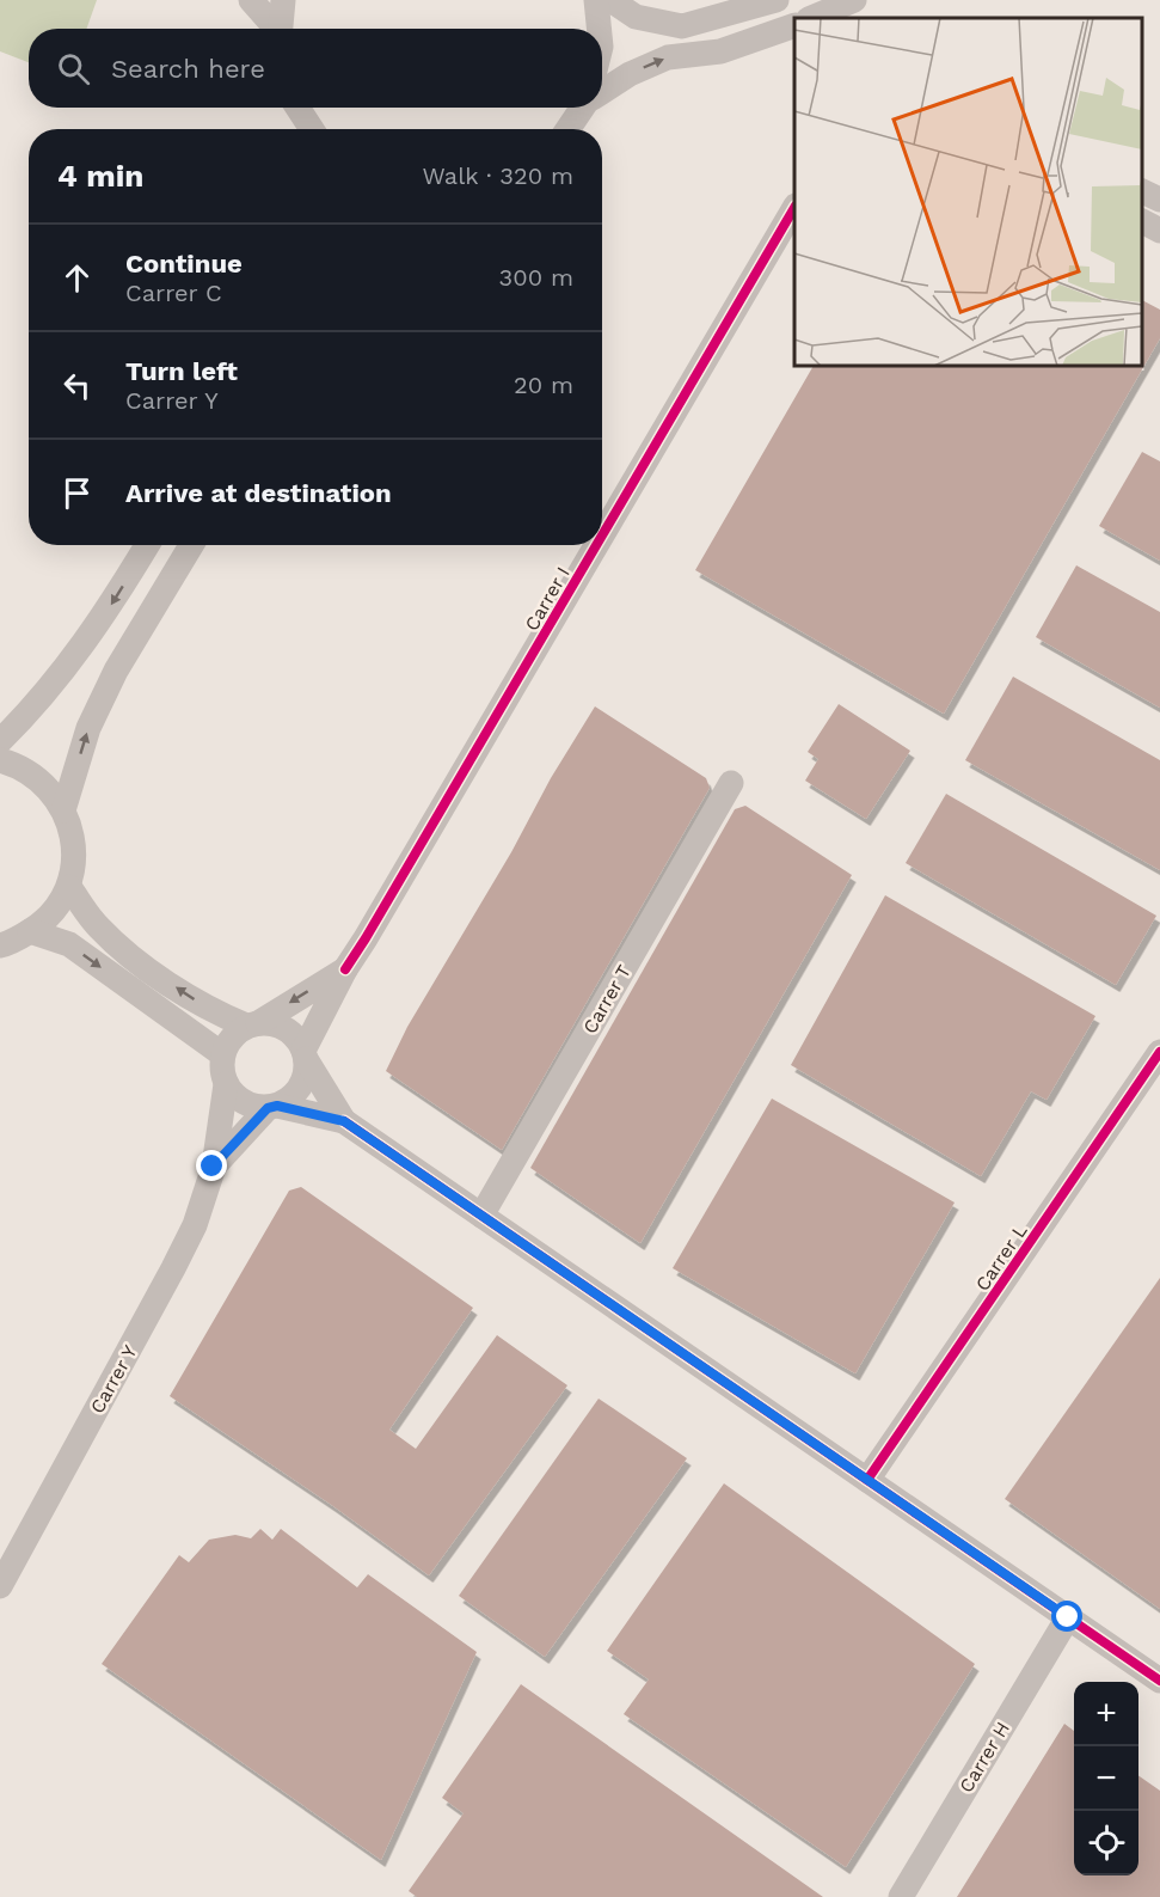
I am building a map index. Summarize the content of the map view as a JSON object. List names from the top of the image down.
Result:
{
  "streets": {
    "street": [
      "Carrer I",
      "Carrer T",
      "Carrer L",
      "Carrer Y",
      "Carrer H"
    ]
  },
  "crossings": [
    ["Carrer I", "Carrer Y"]
  ],
  "page": {
    "search": "Search here",
    "heading": ["4 min", "Walk · 320 m"],
    "list": [
      ["Continue", "Carrer C", "300 m"],
      ["Turn left", "Carrer Y", "20 m"],
      "Arrive at destination"
    ],
    "map_buttons": ["+", "−"]
  }
}
